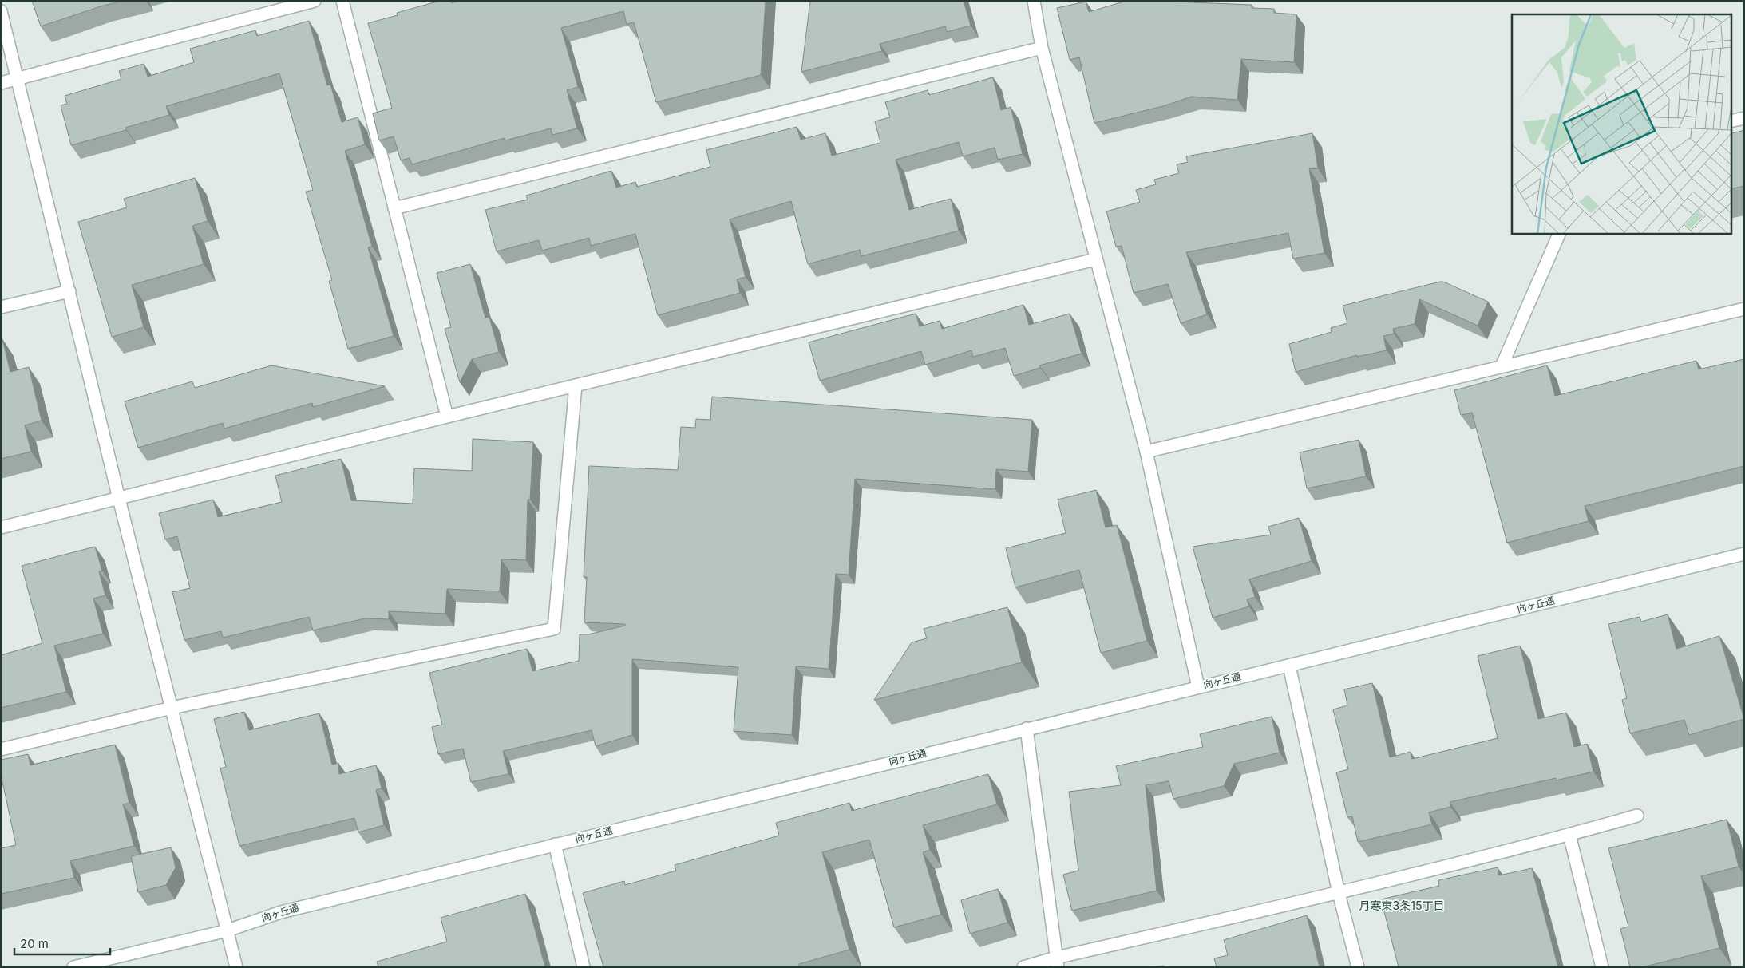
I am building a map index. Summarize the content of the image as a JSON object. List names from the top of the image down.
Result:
{
  "streets": {
    "street": ["向ヶ丘通"]
  },
  "districts": ["月寒東3条15丁目"],
  "scale_bar": "20 m"
}
